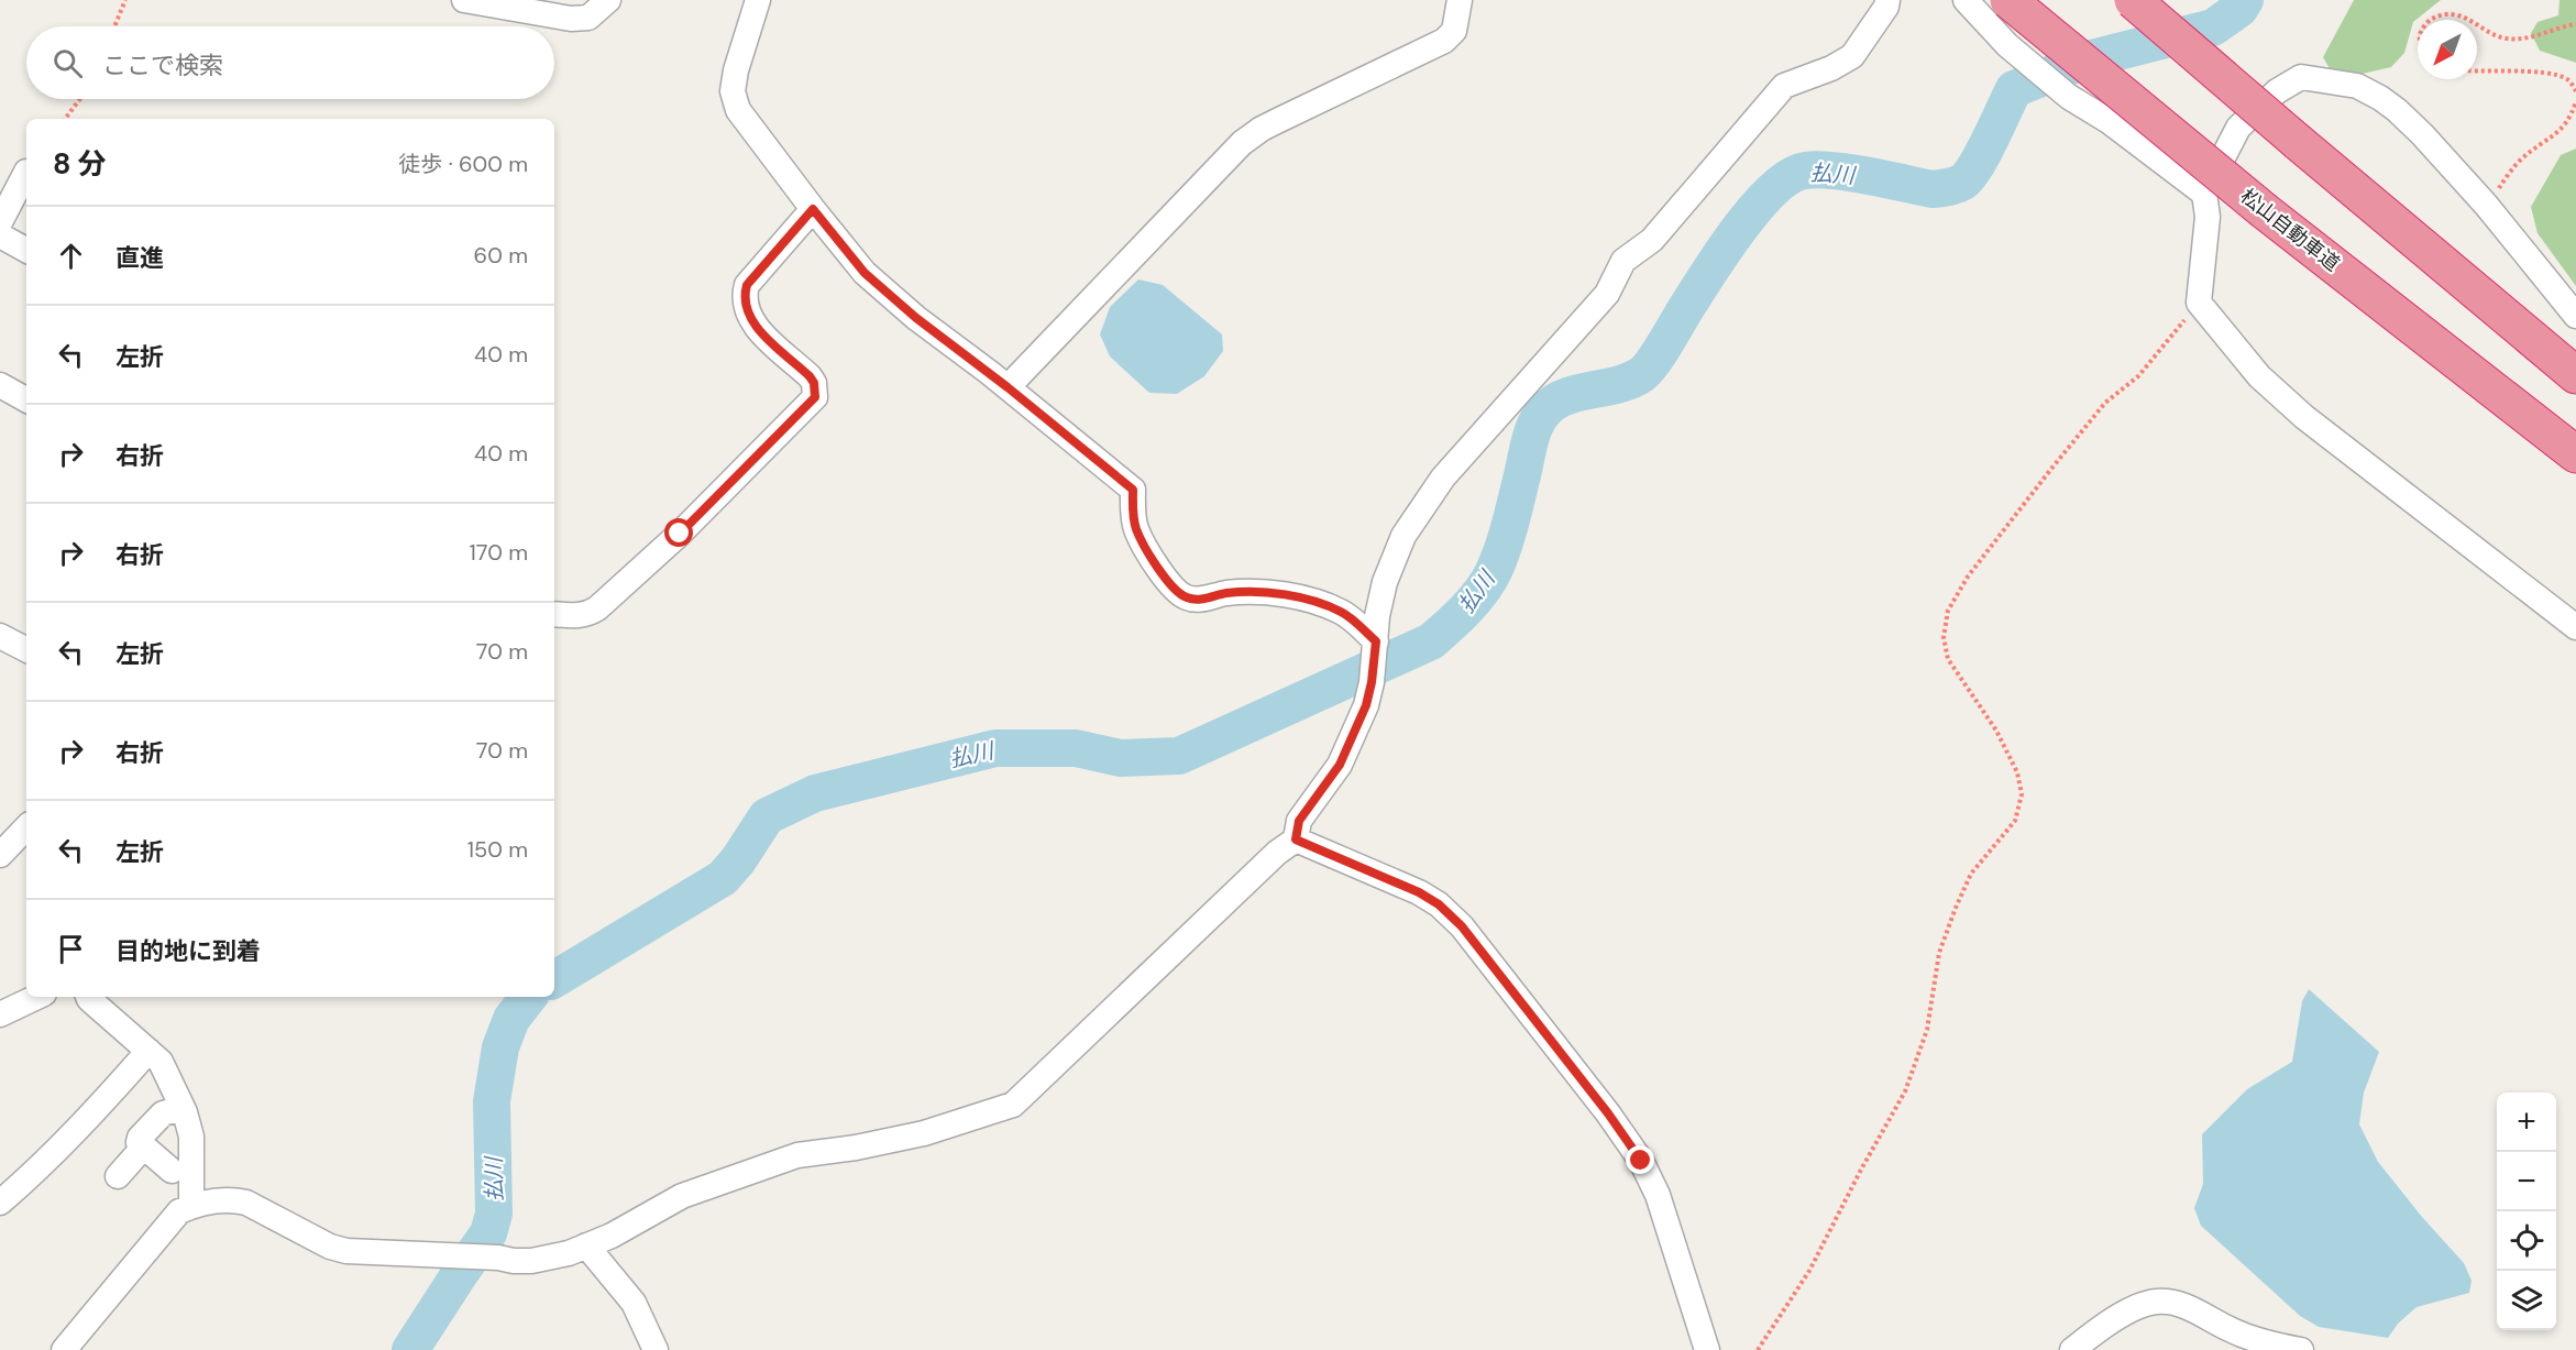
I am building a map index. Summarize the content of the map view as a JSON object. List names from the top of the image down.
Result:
{
  "streets": {
    "highway": ["松山自動車道"]
  },
  "water": ["払川"],
  "north": "bottom left",
  "page": {
    "search": "ここで検索",
    "heading": ["8 分", "徒歩 · 600 m"],
    "list": [
      ["直進", "60 m"],
      ["左折", "40 m"],
      ["右折", "40 m"],
      ["右折", "170 m"],
      ["左折", "70 m"],
      ["右折", "70 m"],
      ["左折", "150 m"],
      "目的地に到着"
    ],
    "map_buttons": ["+", "−"]
  }
}
